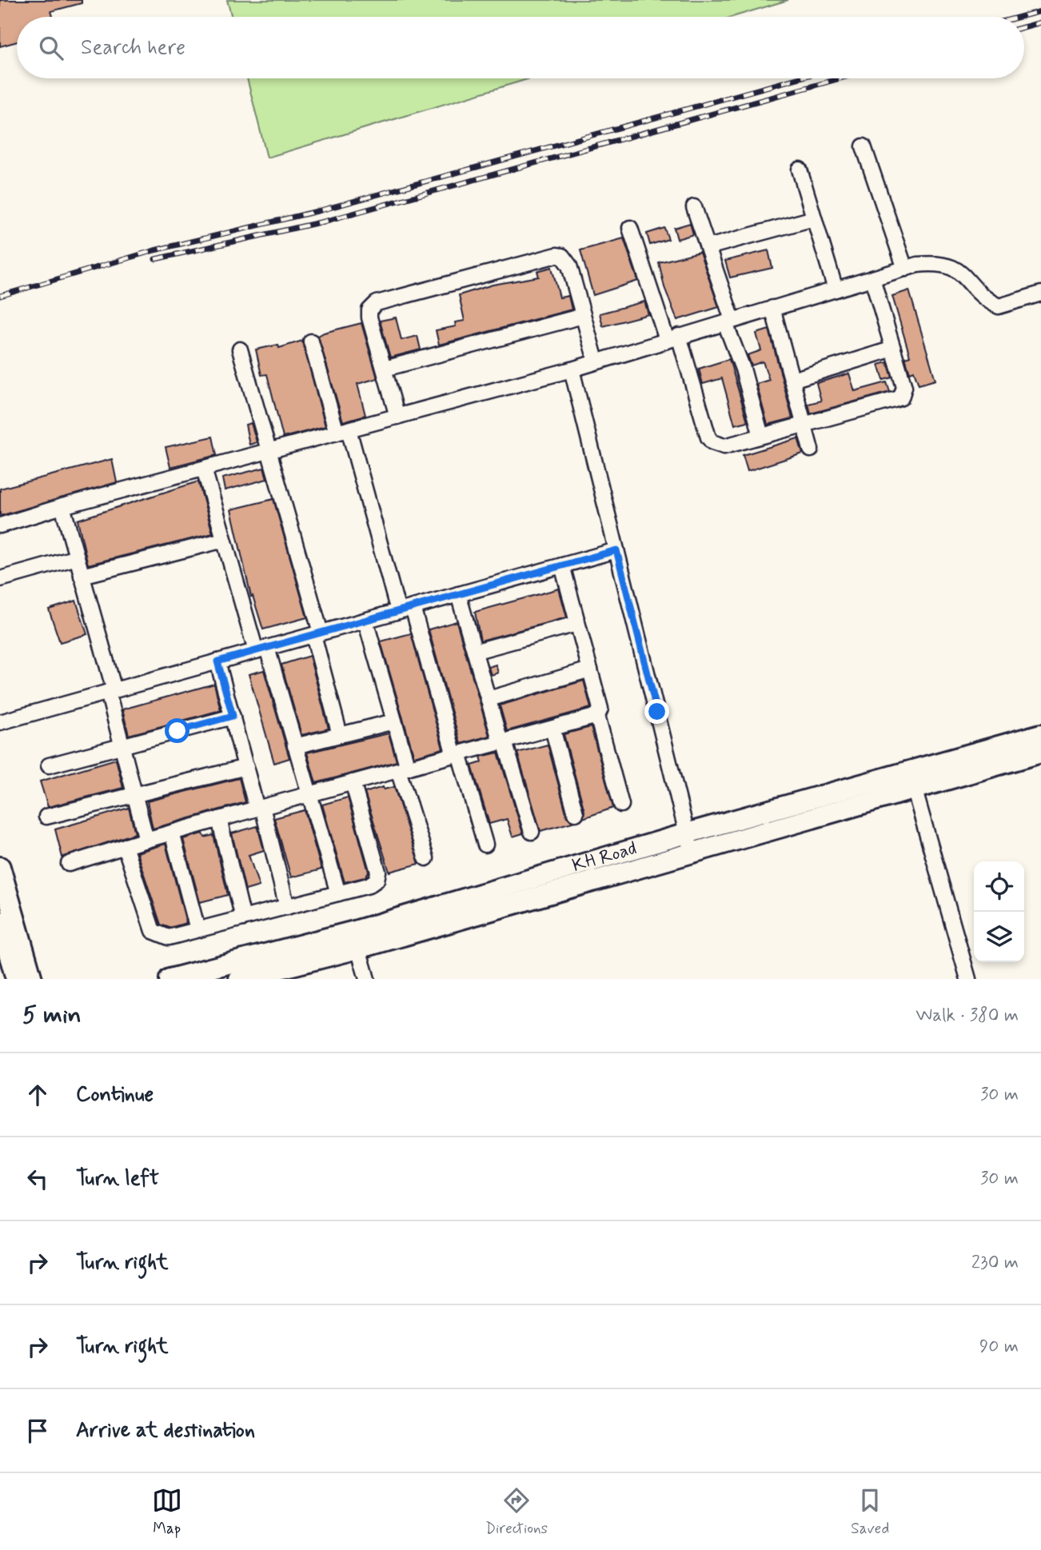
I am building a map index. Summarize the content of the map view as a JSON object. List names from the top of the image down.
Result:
{
  "streets": {
    "main road": ["KH Road"]
  },
  "page": {
    "search": "Search here",
    "heading": ["5 min", "Walk · 380 m"],
    "list": [
      ["Continue", "30 m"],
      ["Turn left", "30 m"],
      ["Turn right", "230 m"],
      ["Turn right", "90 m"],
      "Arrive at destination"
    ],
    "nav": ["Map", "Directions", "Saved"]
  }
}
